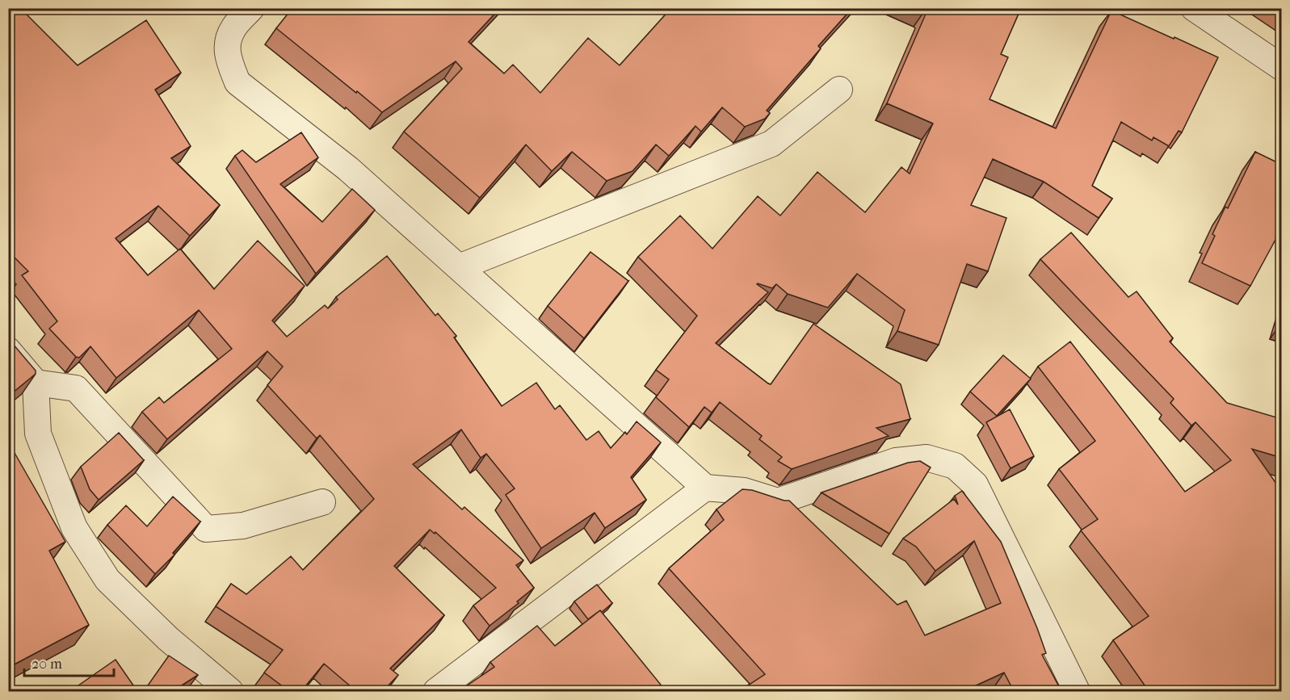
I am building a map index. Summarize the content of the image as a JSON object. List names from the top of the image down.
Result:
{
  "scale_bar": "20 m"
}
